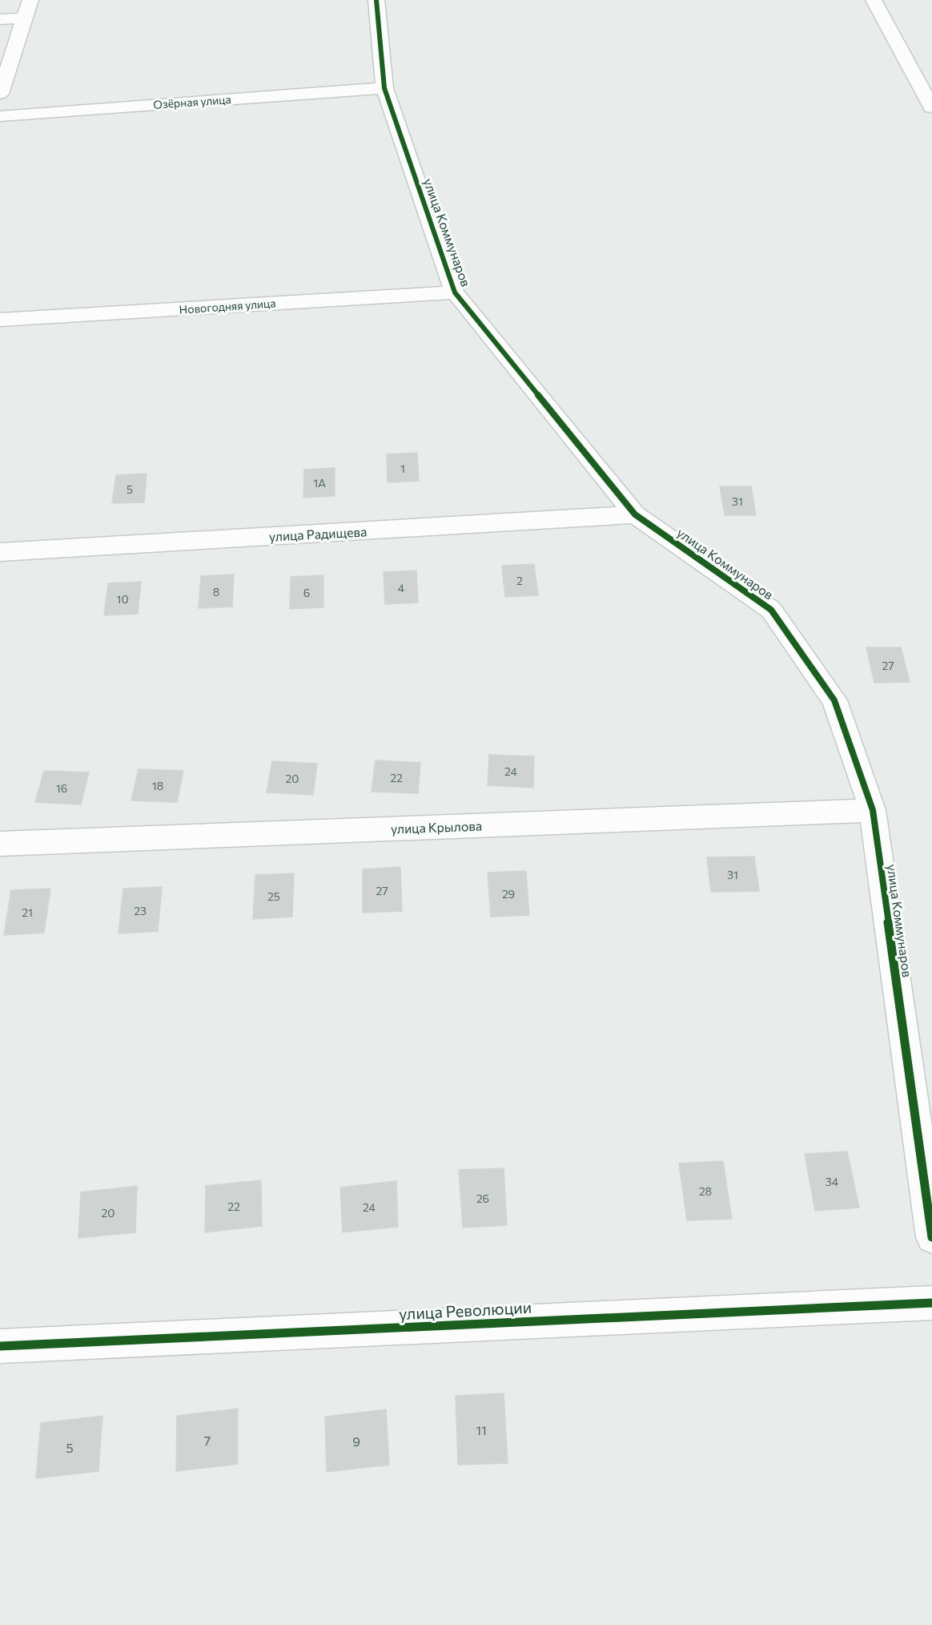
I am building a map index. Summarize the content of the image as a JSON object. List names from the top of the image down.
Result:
{
  "streets": {
    "street": [
      "Озёрная улица",
      "улица Коммунаров",
      "Новогодняя улица",
      "улица Радищева",
      "улица Крылова",
      "улица Революции"
    ]
  },
  "crossings": [
    ["Озёрная улица", "улица Коммунаров"],
    ["улица Коммунаров", "Новогодняя улица"],
    ["улица Коммунаров", "улица Радищева"],
    ["улица Коммунаров", "улица Крылова"]
  ],
  "house_numbers": [
    "1",
    "1А",
    "5",
    "31",
    "2",
    "4",
    "8",
    "6",
    "10",
    "27",
    "24",
    "22",
    "20",
    "18",
    "16",
    "31",
    "27",
    "29",
    "25",
    "23",
    "21",
    "34",
    "28",
    "26",
    "22",
    "24",
    "20",
    "11",
    "7",
    "9",
    "5"
  ]
}
